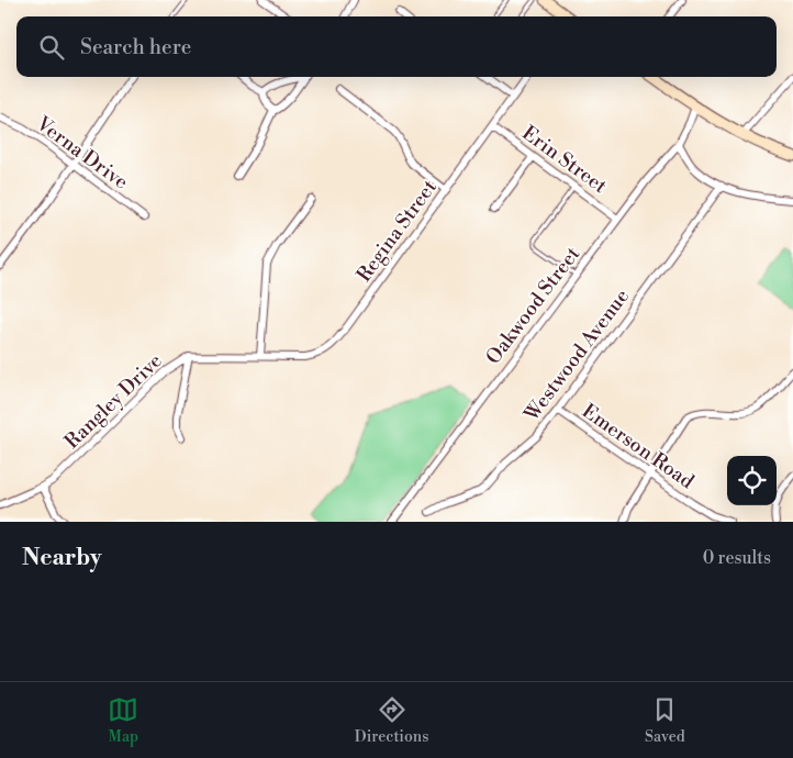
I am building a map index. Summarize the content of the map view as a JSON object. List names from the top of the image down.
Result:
{
  "streets": {
    "street": [
      "Verna Drive",
      "Erin Street",
      "Regina Street",
      "Oakwood Street",
      "Westwood Avenue",
      "Rangley Drive",
      "Emerson Road"
    ]
  },
  "crossings": [
    ["Erin Street", "Regina Street"],
    ["Erin Street", "Oakwood Street"],
    ["Regina Street", "Rangley Drive"],
    ["Westwood Avenue", "Emerson Road"]
  ],
  "page": {
    "search": "Search here",
    "heading": ["Nearby", "0 results"],
    "nav": ["Map", "Directions", "Saved"]
  }
}
